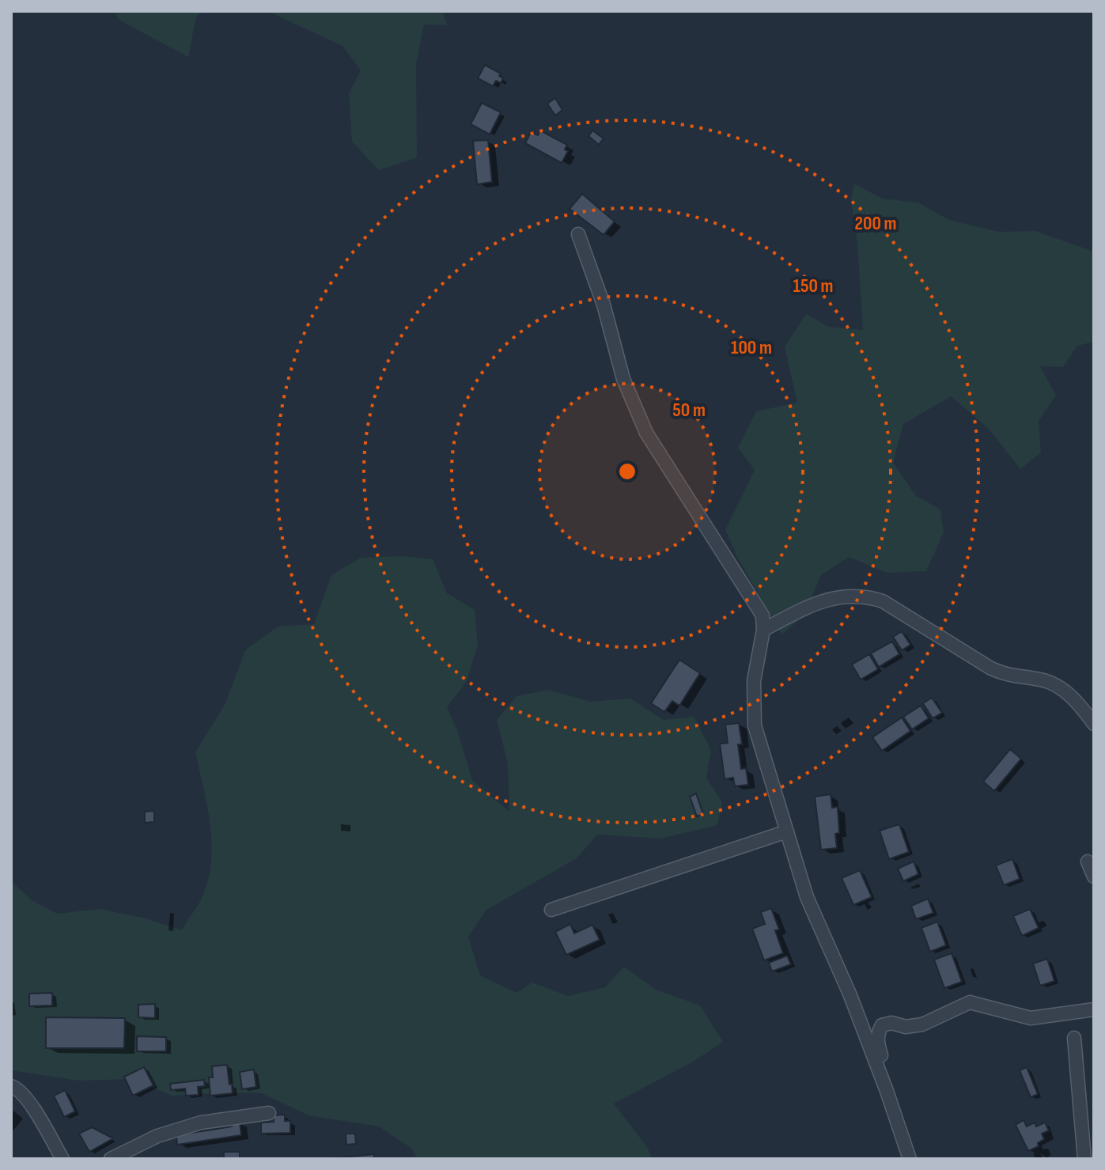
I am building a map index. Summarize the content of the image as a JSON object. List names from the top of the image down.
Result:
{
  "rings": [
    "200 m",
    "150 m",
    "100 m",
    "50 m"
  ]
}
